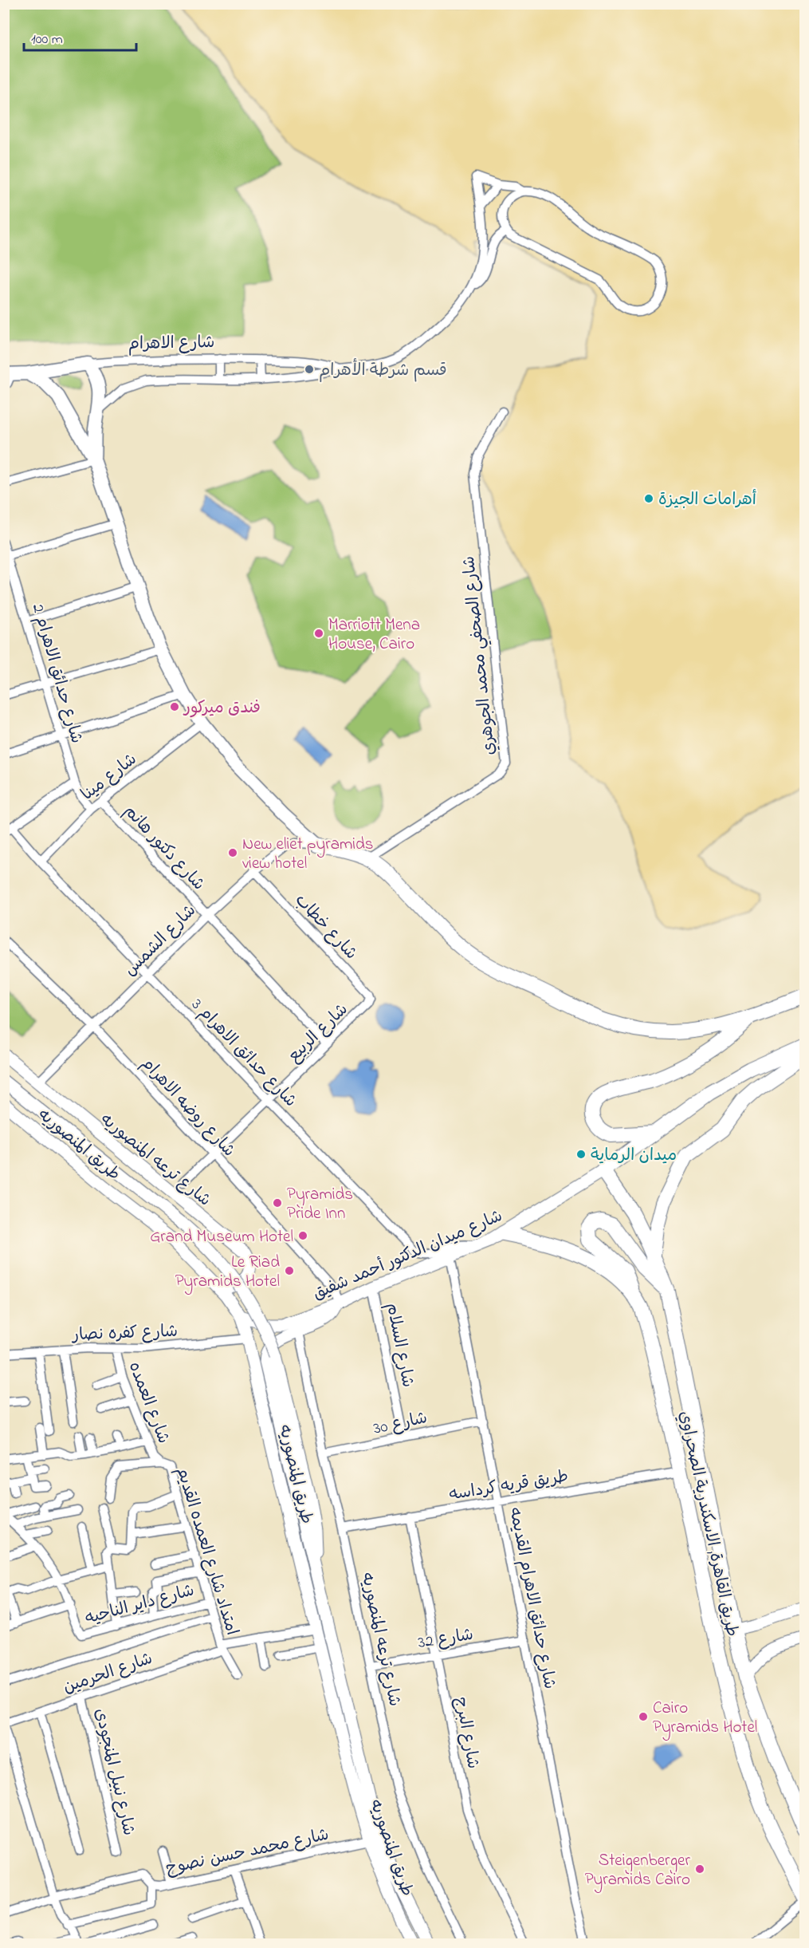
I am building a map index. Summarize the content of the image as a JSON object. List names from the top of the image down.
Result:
{
  "streets": {
    "highway": ["طريق القاهرة, الاسكندرية الصحراوي"],
    "main road": [
      "شارع الاهرام",
      "طريق المنصوريه",
      "شارع ترعه المنصوريه",
      "شارع ميدان الدكتور أحمد شفيق"
    ],
    "street": [
      "شارع الصحفي محمد الجوهري",
      "شارع حدائق الاهرام 2",
      "شارع مينا",
      "شارع دكتور هانم",
      "شارع خطاب",
      "شارع الشمس",
      "شارع الربيع",
      "شارع حدائق الاهرام 3",
      "شارع روضه الاهرام",
      "شارع كفره نصار",
      "شارع السلام",
      "شارع العمده",
      "شارع 30",
      "طريق قريه كرداسه",
      "امتداد شارع العمده القديم",
      "شارع حدائق الاهرام القديمه",
      "شارع داير الناحيه",
      "شارع 32",
      "شارع الحرمين",
      "شارع البرج",
      "شارع نبيل المنجودى",
      "شارع محمد حسن نصوح"
    ]
  },
  "crossings": [
    ["شارع حدائق الاهرام 2", "شارع مينا"],
    ["شارع مينا", "شارع دكتور هانم"],
    ["شارع مينا", "شارع حدائق الاهرام 3"],
    ["شارع دكتور هانم", "شارع الشمس"],
    ["شارع دكتور هانم", "شارع الربيع"],
    ["شارع خطاب", "شارع الشمس"],
    ["شارع خطاب", "شارع الربيع"],
    ["شارع الشمس", "شارع حدائق الاهرام 3"],
    ["شارع الشمس", "شارع روضه الاهرام"],
    ["شارع الشمس", "شارع ترعه المنصوريه"],
    ["شارع الربيع", "شارع حدائق الاهرام 3"],
    ["شارع الربيع", "شارع روضه الاهرام"],
    ["شارع حدائق الاهرام 3", "شارع ميدان الدكتور أحمد شفيق"],
    ["شارع روضه الاهرام", "طريق المنصوريه"],
    ["شارع روضه الاهرام", "شارع ميدان الدكتور أحمد شفيق"],
    ["طريق المنصوريه", "شارع ترعه المنصوريه"],
    ["طريق المنصوريه", "شارع ميدان الدكتور أحمد شفيق"],
    ["طريق المنصوريه", "شارع كفره نصار"],
    ["طريق المنصوريه", "شارع محمد حسن نصوح"],
    ["شارع ترعه المنصوريه", "شارع 30"],
    ["شارع ترعه المنصوريه", "طريق قريه كرداسه"],
    ["شارع ترعه المنصوريه", "شارع 32"],
    ["شارع ميدان الدكتور أحمد شفيق", "شارع السلام"],
    ["شارع ميدان الدكتور أحمد شفيق", "طريق القاهرة, الاسكندرية الصحراوي"],
    ["شارع ميدان الدكتور أحمد شفيق", "شارع حدائق الاهرام القديمه"],
    ["شارع كفره نصار", "شارع العمده"],
    ["شارع السلام", "شارع 30"],
    ["شارع العمده", "امتداد شارع العمده القديم"],
    ["شارع 30", "شارع حدائق الاهرام القديمه"],
    ["طريق قريه كرداسه", "طريق القاهرة, الاسكندرية الصحراوي"],
    ["طريق قريه كرداسه", "شارع حدائق الاهرام القديمه"],
    ["طريق قريه كرداسه", "شارع البرج"],
    ["امتداد شارع العمده القديم", "شارع داير الناحيه"],
    ["امتداد شارع العمده القديم", "شارع الحرمين"],
    ["شارع حدائق الاهرام القديمه", "شارع 32"],
    ["شارع 32", "شارع البرج"],
    ["شارع الحرمين", "شارع نبيل المنجودى"]
  ],
  "places": [
    "قسم شرطة الأهرام",
    "أهرامات الجيزة",
    "Marriott Mena House, Cairo",
    "فندق ميركور",
    "New eliet pyramids view hotel",
    "ميدان الرماية",
    "Pyramids Pride Inn",
    "Grand Museum Hotel",
    "Le Riad Pyramids Hotel",
    "Cairo Pyramids Hotel",
    "Steigenberger Pyramids Cairo"
  ],
  "scale_bar": "100 m"
}
